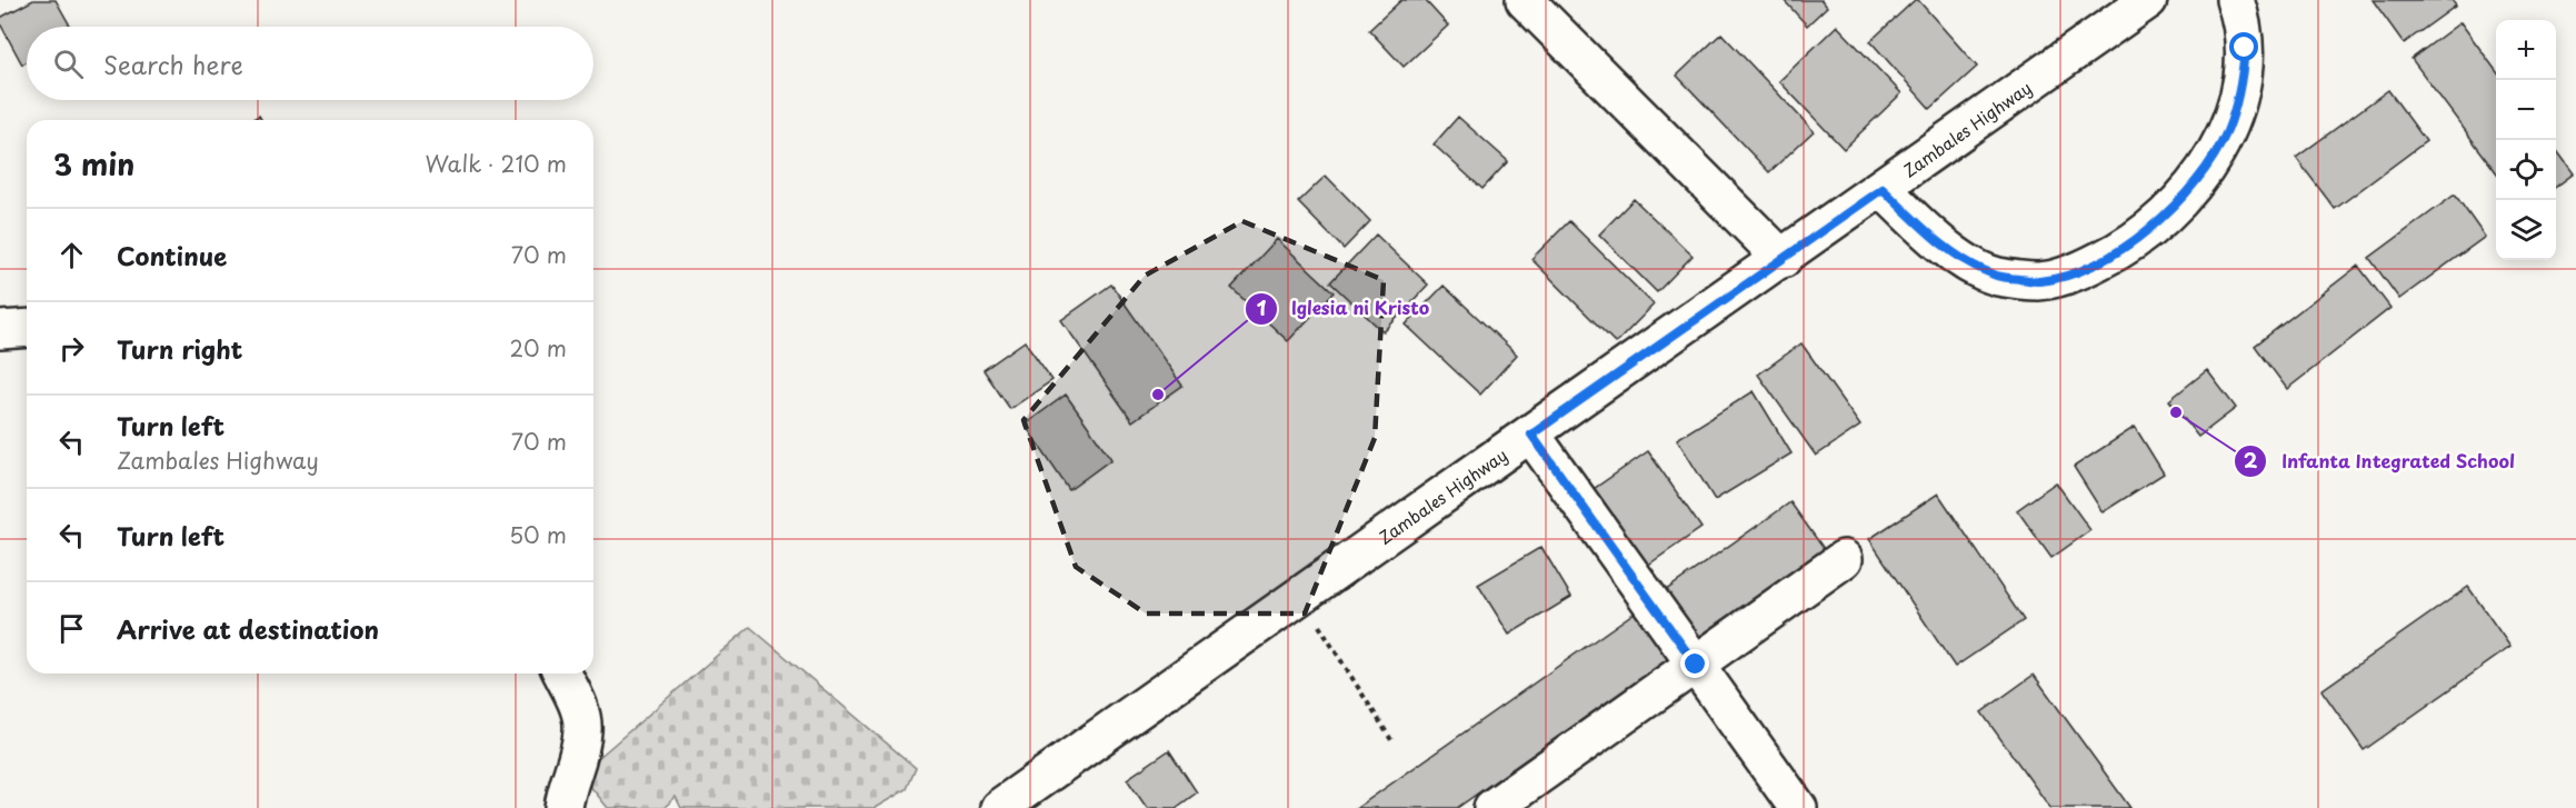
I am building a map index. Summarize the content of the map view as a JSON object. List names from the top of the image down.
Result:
{
  "streets": {
    "main road": ["Zambales Highway"]
  },
  "places": ["Iglesia ni Kristo", "Infanta Integrated School"],
  "page": {
    "map_buttons": ["+", "−"],
    "search": "Search here",
    "heading": ["3 min", "Walk · 210 m"],
    "list": [
      ["Continue", "70 m"],
      ["Turn right", "20 m"],
      ["Turn left", "Zambales Highway", "70 m"],
      ["Turn left", "50 m"],
      "Arrive at destination"
    ]
  }
}
